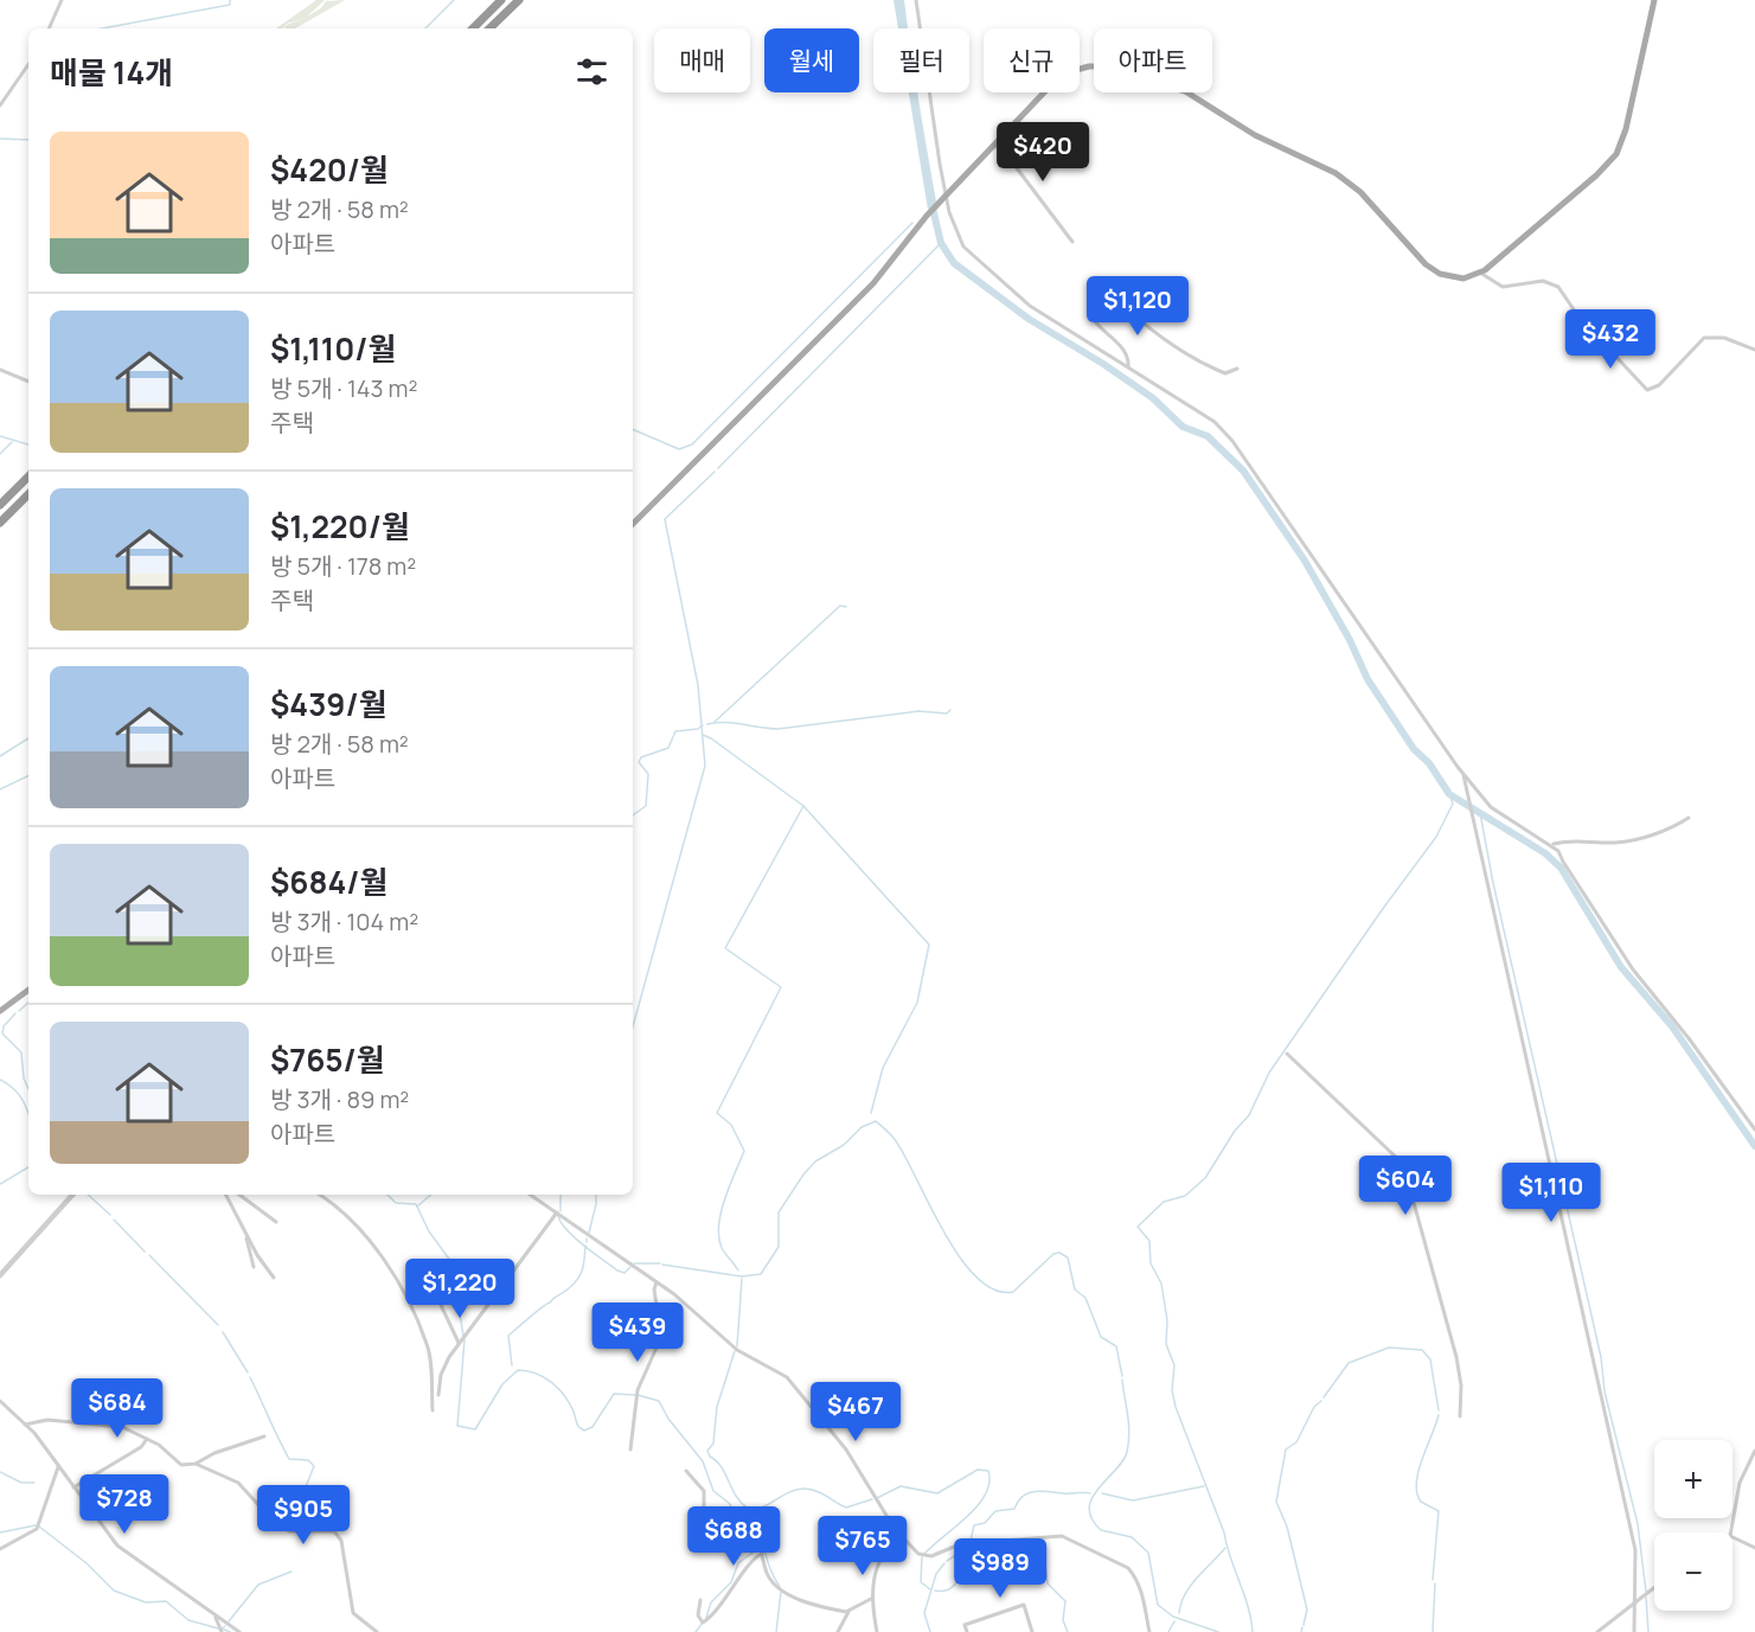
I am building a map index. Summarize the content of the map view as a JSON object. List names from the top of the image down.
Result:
{
  "page": {
    "chip": [
      "매매",
      "월세",
      "필터",
      "신규",
      "아파트"
    ],
    "heading": "매물 14개",
    "list": [
      {
        "name": "$420/월",
        "note": "방 2개 · 58 m² · 아파트"
      },
      {
        "name": "$1,110/월",
        "note": "방 5개 · 143 m² · 주택"
      },
      {
        "name": "$1,220/월",
        "note": "방 5개 · 178 m² · 주택"
      },
      {
        "name": "$439/월",
        "note": "방 2개 · 58 m² · 아파트"
      },
      {
        "name": "$684/월",
        "note": "방 3개 · 104 m² · 아파트"
      },
      {
        "name": "$765/월",
        "note": "방 3개 · 89 m² · 아파트"
      }
    ],
    "price": [
      "$420",
      "$1,120",
      "$432",
      "$604",
      "$1,110",
      "$1,220",
      "$439",
      "$684",
      "$467",
      "$728",
      "$905",
      "$688",
      "$765",
      "$989"
    ],
    "map_buttons": ["+", "−"]
  }
}
